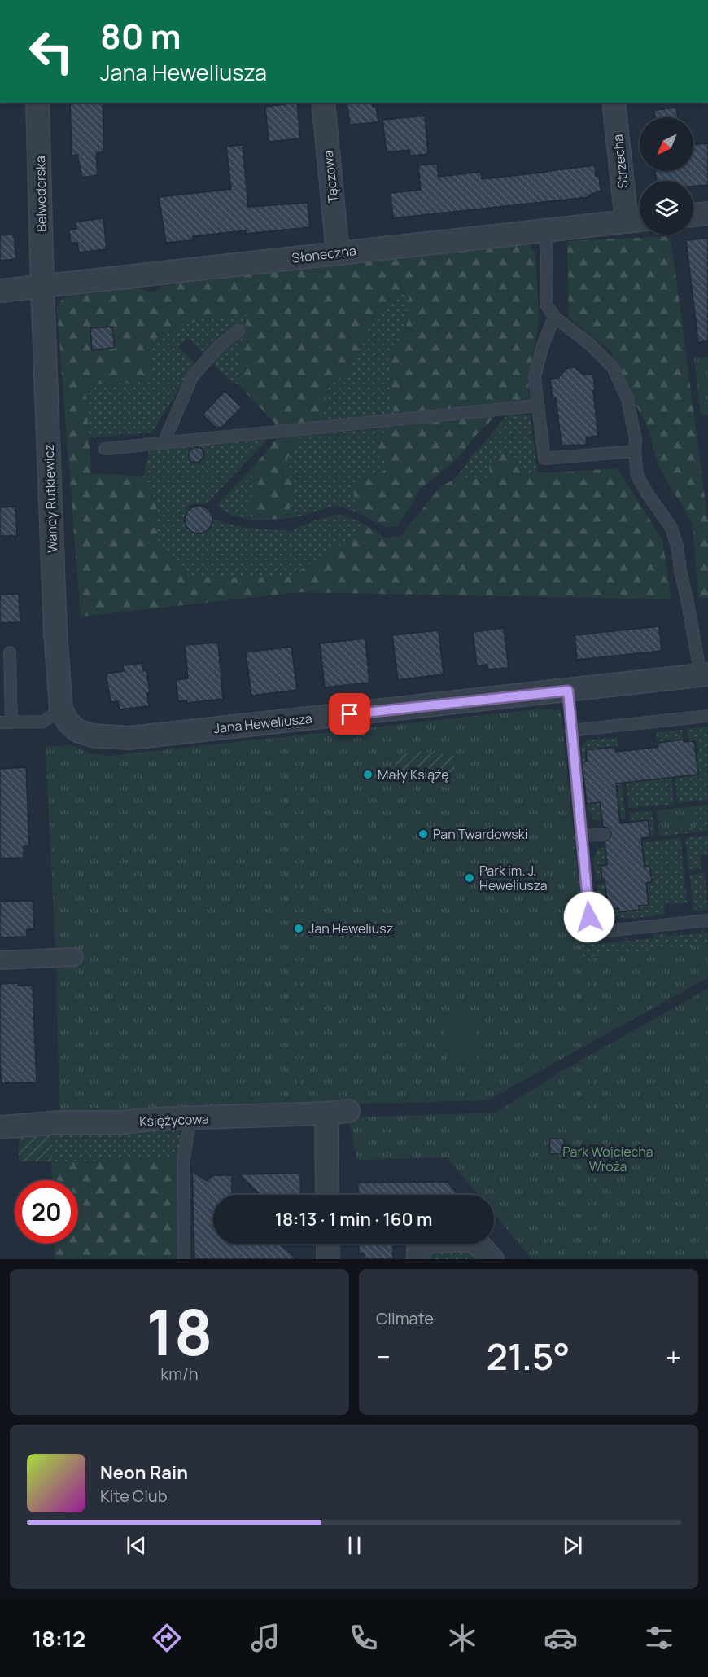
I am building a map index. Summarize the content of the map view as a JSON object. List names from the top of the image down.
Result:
{
  "streets": {
    "street": [
      "Strzecha",
      "Tęczowa",
      "Belwederska",
      "Słoneczna",
      "Wandy Rutkiewicz",
      "Jana Heweliusza",
      "Księżycowa"
    ]
  },
  "crossings": [
    ["Strzecha", "Słoneczna"],
    ["Tęczowa", "Słoneczna"],
    ["Belwederska", "Słoneczna"],
    ["Belwederska", "Wandy Rutkiewicz"],
    ["Słoneczna", "Wandy Rutkiewicz"],
    ["Wandy Rutkiewicz", "Jana Heweliusza"]
  ],
  "parks": ["Park Wojciecha Wróża"],
  "places": [
    "Mały Książę",
    "Pan Twardowski",
    "Park im. J. Heweliusza",
    "Jan Heweliusz"
  ],
  "north": "bottom left",
  "page": {
    "turn": ["80 m", "Jana Heweliusza"],
    "limit": "20",
    "trip": "18:13 · 1 min · 160 m",
    "tile": [
      ["18", "km/h"],
      "Climate"
    ],
    "heat": ["−", "21.5°", "+"],
    "song": ["Neon Rain", "Kite Club"],
    "tabs": "18:12"
  }
}
